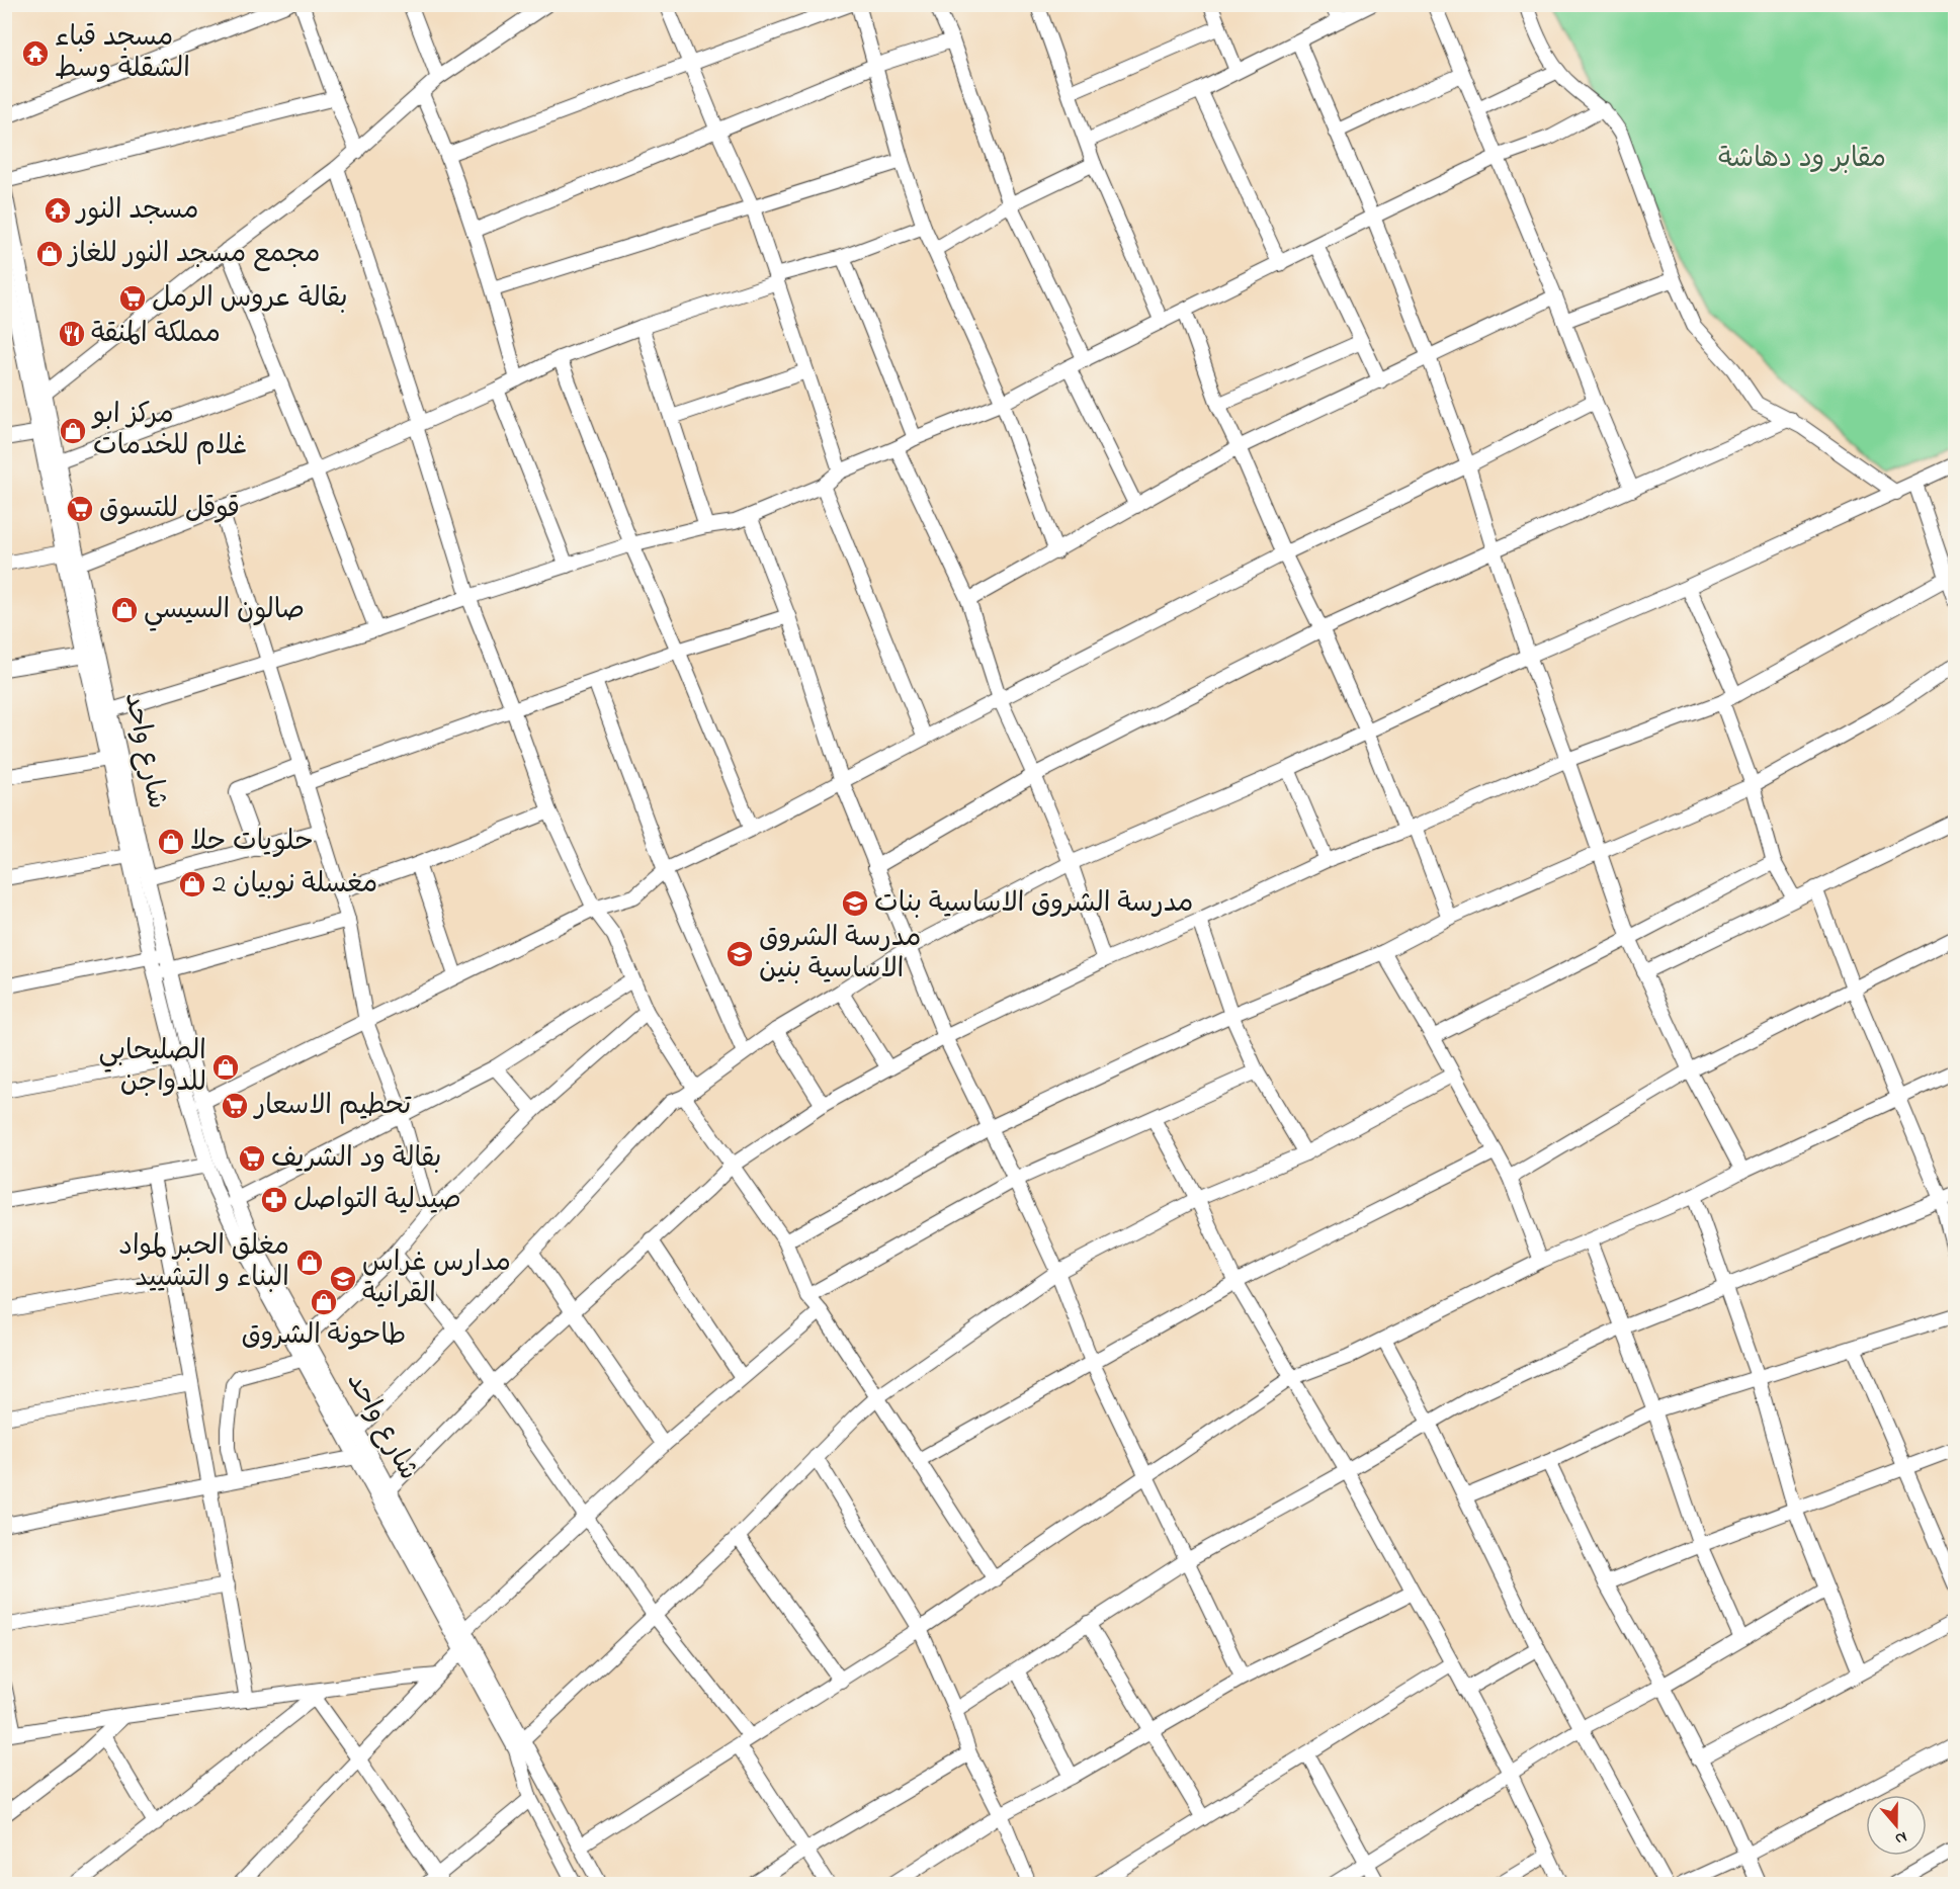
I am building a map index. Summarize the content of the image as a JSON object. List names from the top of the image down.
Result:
{
  "streets": {
    "street": ["شارع واحد"]
  },
  "parks": ["مقابر ود دهاشة"],
  "places": {
    "temple": ["مسجد قباء الشقلة وسط", "مسجد النور"],
    "shop": [
      "مجمع مسجد النور للغاز",
      "مركز ابو غلام للخدمات",
      "صالون السيسي",
      "حلويات حلا",
      "مغسلة نوبيان 2",
      "الصليحابي للدواجن",
      "مغلق الحبر لمواد البناء و التشييد",
      "طاحونة الشروق"
    ],
    "supermarket": [
      "بقالة عروس الرمل",
      "قوقل للتسوق",
      "تحطيم الاسعار",
      "بقالة ود الشريف"
    ],
    "restaurant": ["مملكة المنقة"],
    "school or university": ["مدرسة الشروق الاساسية بنات", "مدرسة الشروق الاساسية بنين", "مدارس غراس القرانية"],
    "pharmacy": ["صيدلية التواصل"]
  },
  "north": "bottom"
}
